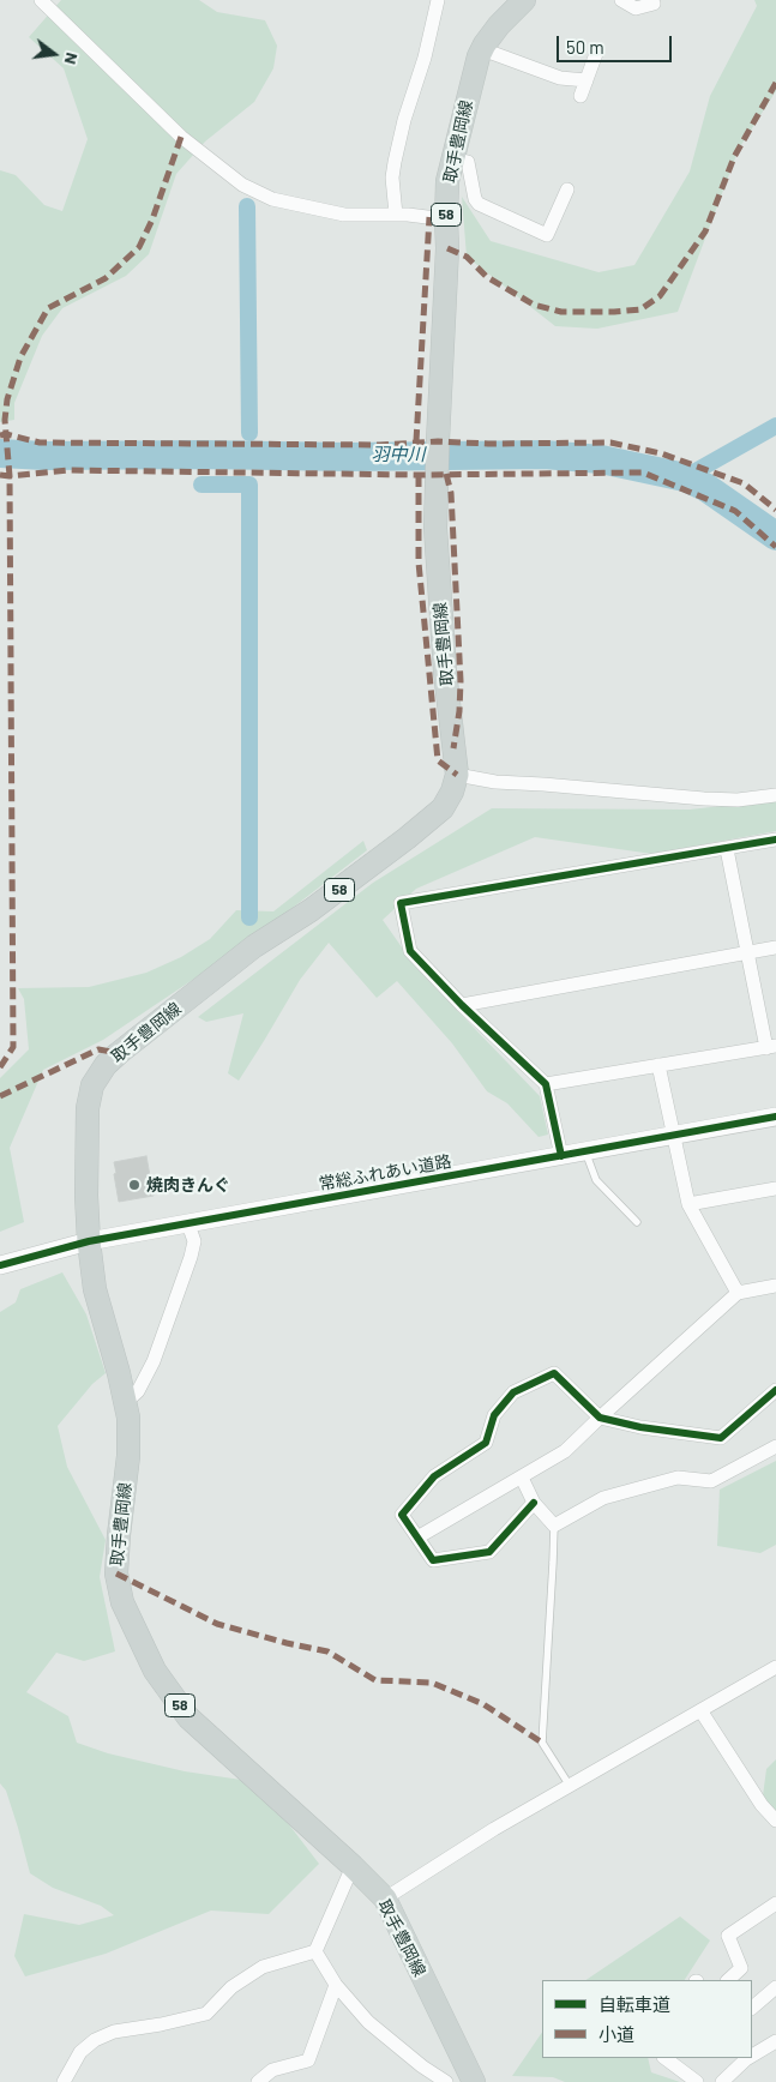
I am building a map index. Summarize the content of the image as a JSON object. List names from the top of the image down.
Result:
{
  "streets": {
    "main road": ["取手豊岡線", "58"],
    "street": ["常総ふれあい道路"]
  },
  "crossings": [
    ["取手豊岡線", "常総ふれあい道路"]
  ],
  "water": ["羽中川"],
  "places": ["焼肉きんぐ"],
  "legend": ["自転車道", "小道"],
  "scale_bar": "50 m",
  "north": "right"
}
